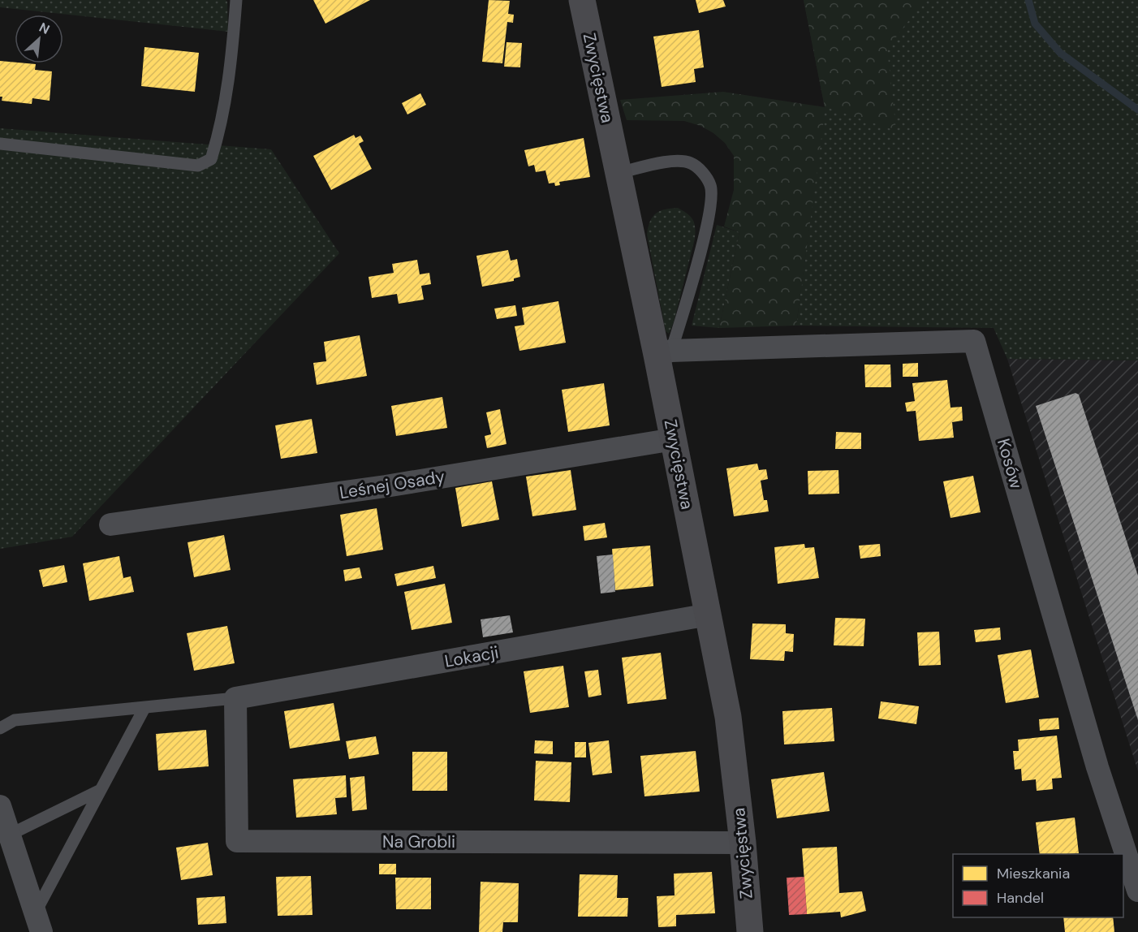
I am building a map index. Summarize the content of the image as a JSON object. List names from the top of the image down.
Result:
{
  "streets": {
    "street": [
      "Zwycięstwa",
      "Kosów",
      "Leśnej Osady",
      "Lokacji",
      "Na Grobli"
    ]
  },
  "crossings": [
    ["Zwycięstwa", "Kosów"],
    ["Zwycięstwa", "Leśnej Osady"],
    ["Zwycięstwa", "Lokacji"],
    ["Zwycięstwa", "Na Grobli"],
    ["Lokacji", "Na Grobli"]
  ],
  "legend": ["Mieszkania", "Handel"],
  "north": "top right"
}
